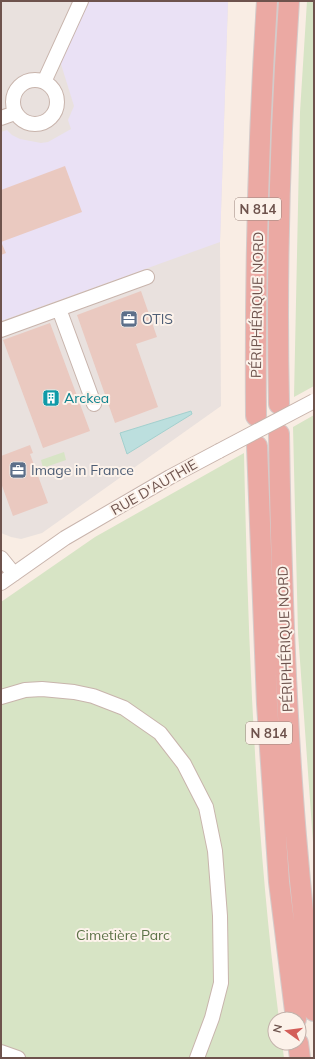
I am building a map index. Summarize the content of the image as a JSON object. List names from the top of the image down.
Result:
{
  "streets": {
    "highway": ["N 814", "PÉRIPHÉRIQUE NORD"],
    "street": ["RUE D'AUTHIE"]
  },
  "parks": ["Cimetière Parc"],
  "places": {
    "office": ["OTIS", "Image in France"],
    "building": ["Arckea"]
  },
  "north": "left"
}
